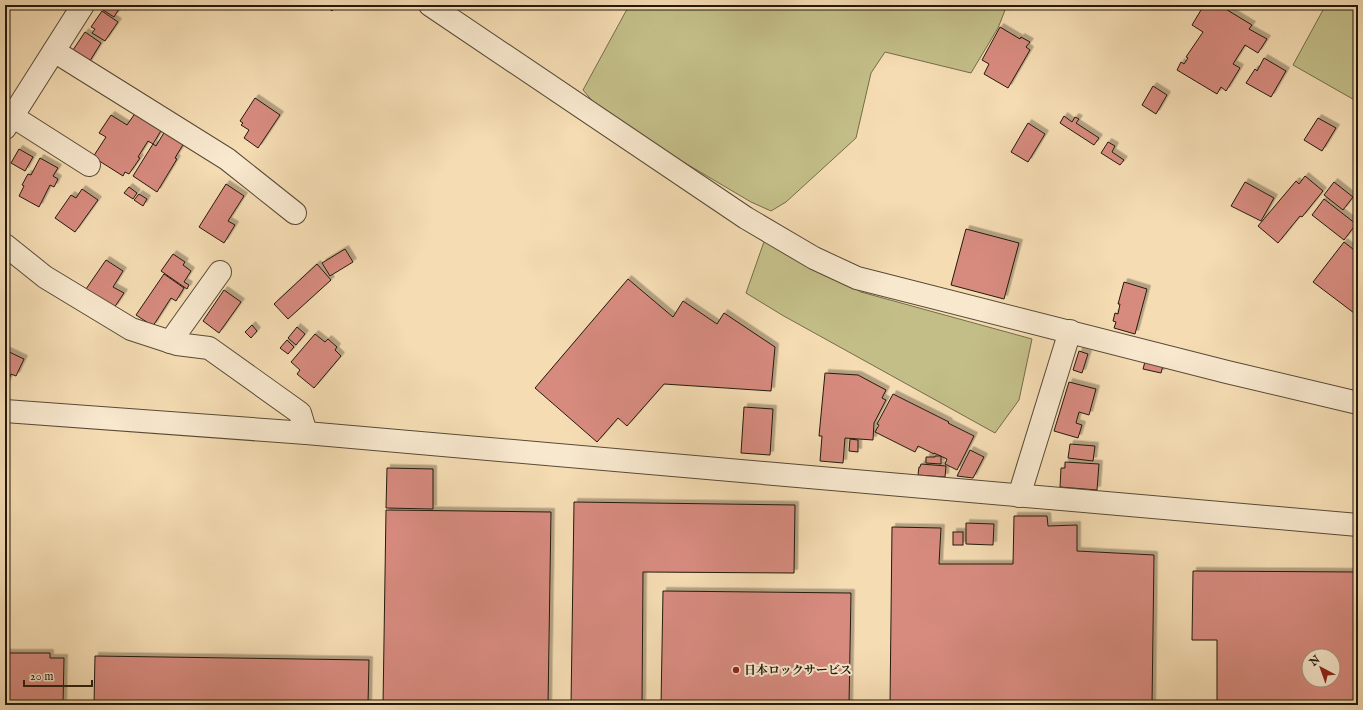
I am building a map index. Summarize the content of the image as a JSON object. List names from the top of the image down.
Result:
{
  "places": ["日本ロックサービス"],
  "scale_bar": "20 m",
  "north": "top left"
}
